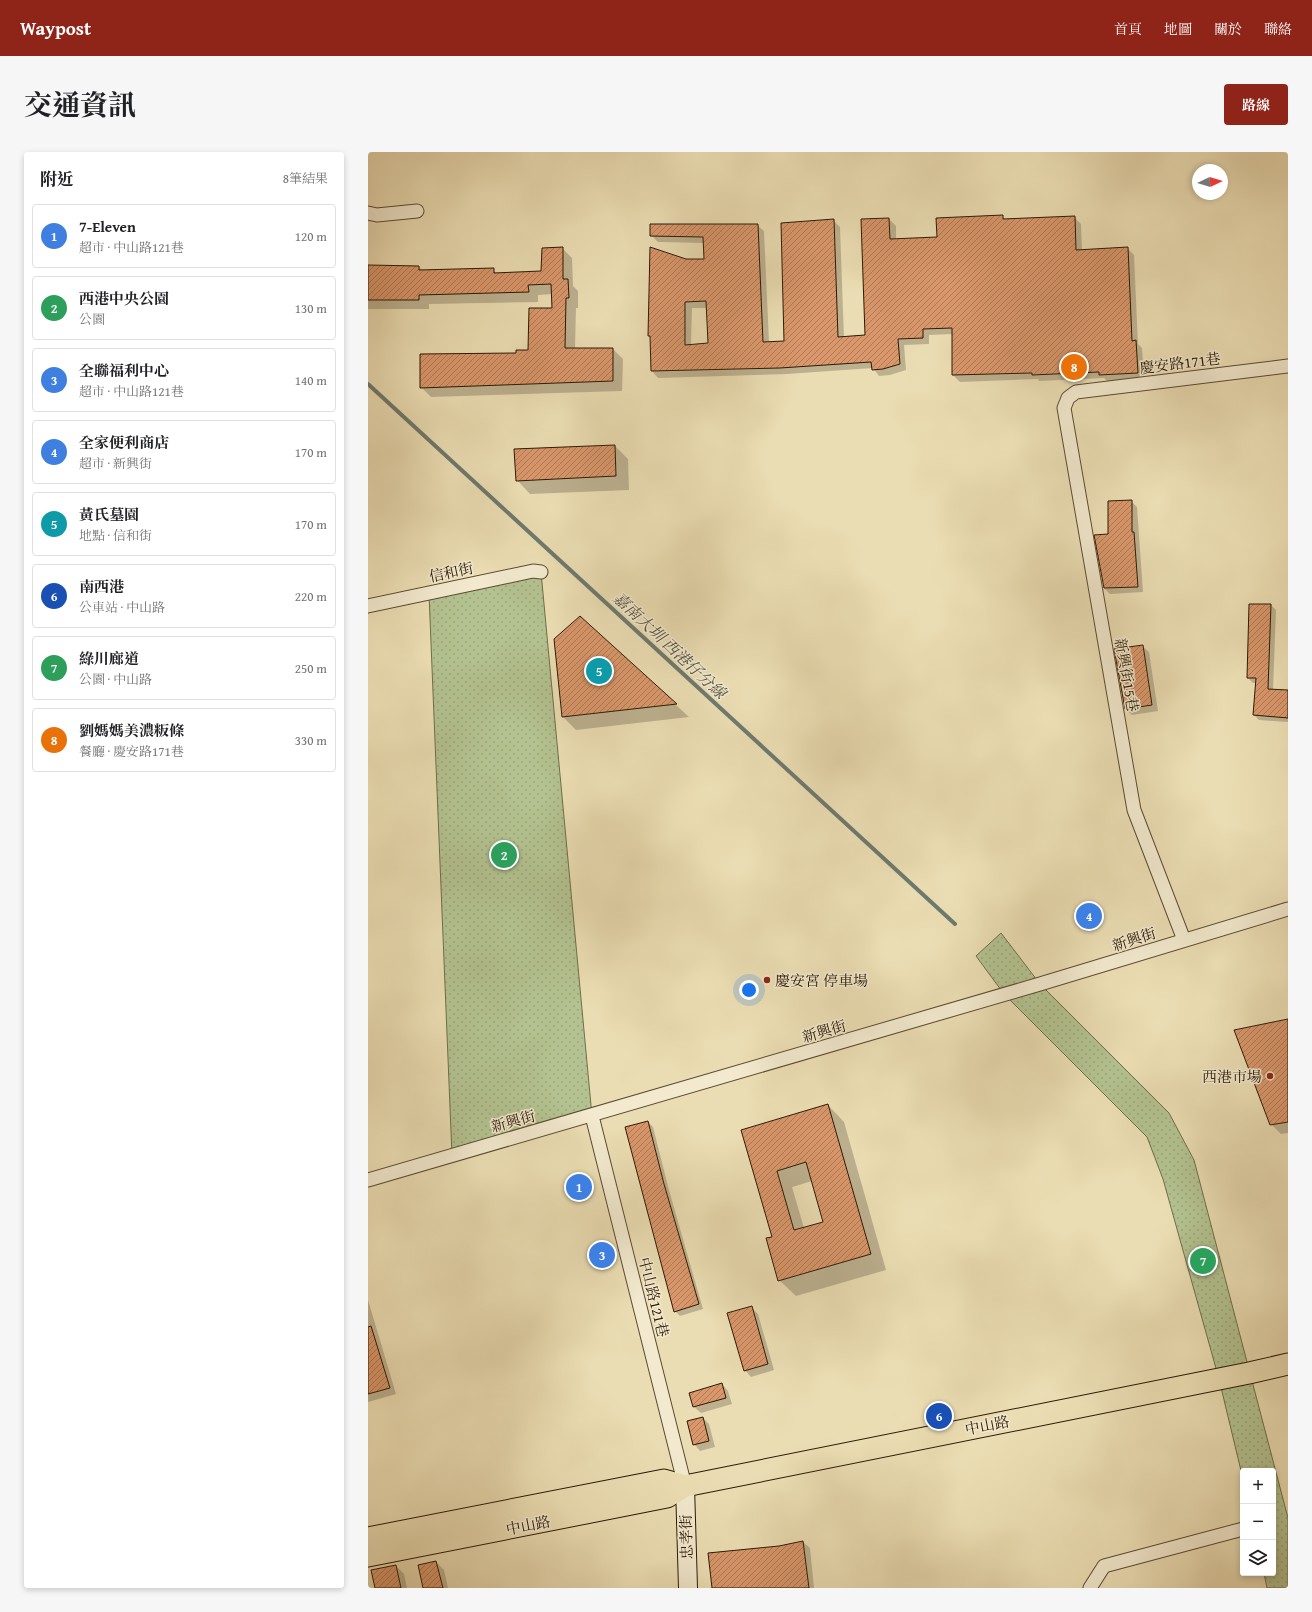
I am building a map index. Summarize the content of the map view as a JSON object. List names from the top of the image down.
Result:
{
  "streets": {
    "main road": ["中山路"],
    "street": [
      "慶安路171巷",
      "信和街",
      "新興街15巷",
      "新興街",
      "中山路121巷",
      "忠孝街"
    ]
  },
  "crossings": [
    ["慶安路171巷", "新興街15巷"],
    ["新興街15巷", "新興街"],
    ["新興街", "中山路121巷"],
    ["中山路121巷", "中山路"],
    ["中山路121巷", "忠孝街"],
    ["中山路", "忠孝街"]
  ],
  "water": ["嘉南大圳 西港仔分線"],
  "places": ["慶安宮 停車場", "西港市場"],
  "north": "right",
  "page": {
    "header": "Waypost",
    "nav": [
      "首頁",
      "地圖",
      "關於",
      "聯絡"
    ],
    "title": "交通資訊",
    "buttons": "路線",
    "heading": ["附近", "8筆結果"],
    "list": [
      {
        "mark": "1",
        "name": "7-Eleven",
        "note": "超市 · 中山路121巷",
        "value": "120 m"
      },
      {
        "mark": "2",
        "name": "西港中央公園",
        "note": "公園",
        "value": "130 m"
      },
      {
        "mark": "3",
        "name": "全聯福利中心",
        "note": "超市 · 中山路121巷",
        "value": "140 m"
      },
      {
        "mark": "4",
        "name": "全家便利商店",
        "note": "超市 · 新興街",
        "value": "170 m"
      },
      {
        "mark": "5",
        "name": "黃氏墓園",
        "note": "地點 · 信和街",
        "value": "170 m"
      },
      {
        "mark": "6",
        "name": "南西港",
        "note": "公車站 · 中山路",
        "value": "220 m"
      },
      {
        "mark": "7",
        "name": "綠川廊道",
        "note": "公園 · 中山路",
        "value": "250 m"
      },
      {
        "mark": "8",
        "name": "劉媽媽美濃粄條",
        "note": "餐廳 · 慶安路171巷",
        "value": "330 m"
      }
    ],
    "pins": [
      "8",
      "5",
      "2",
      "4",
      "1",
      "3",
      "7",
      "6"
    ],
    "map_buttons": ["+", "−"]
  }
}
